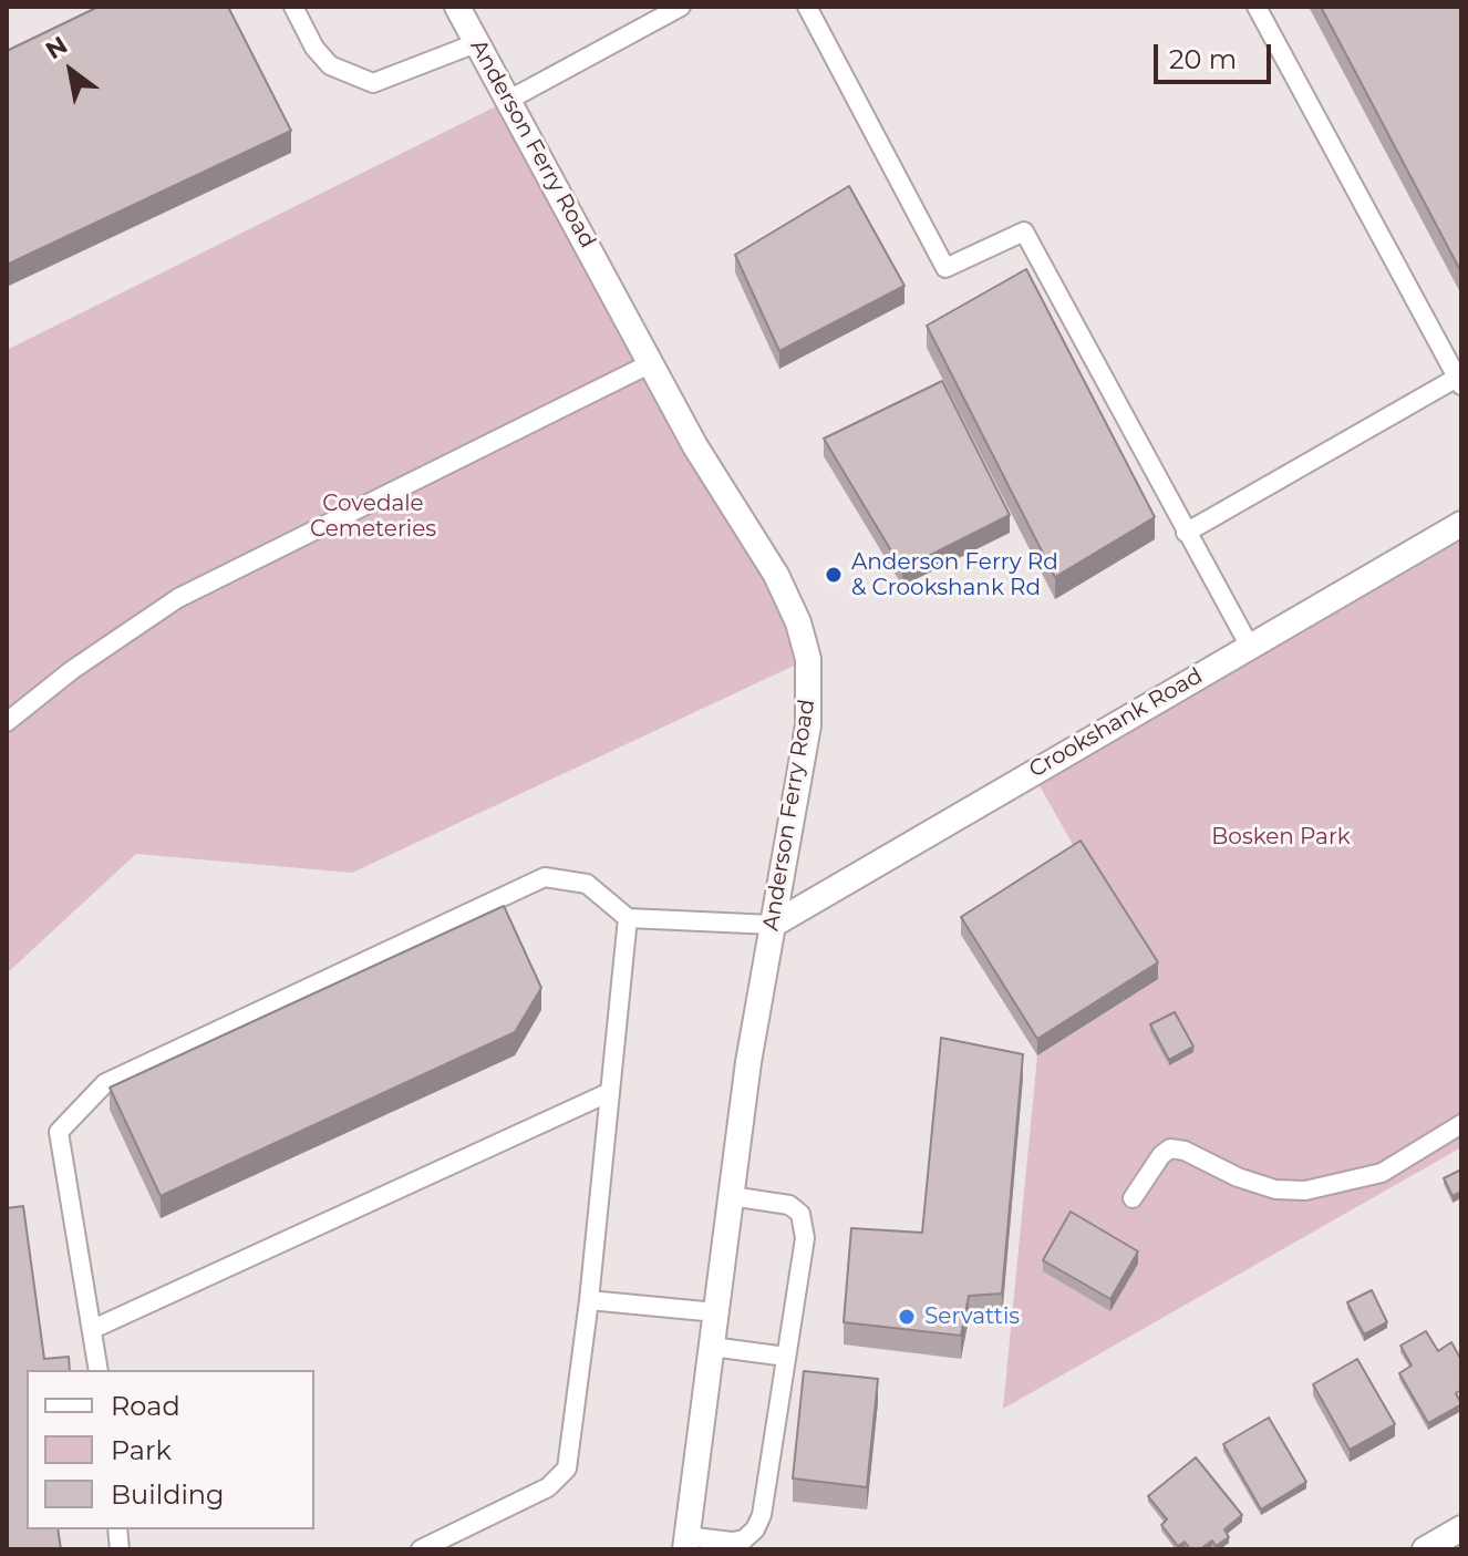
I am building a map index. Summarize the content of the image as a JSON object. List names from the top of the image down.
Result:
{
  "streets": {
    "street": ["Anderson Ferry Road", "Crookshank Road"]
  },
  "crossings": [
    ["Anderson Ferry Road", "Crookshank Road"]
  ],
  "parks": ["Covedale Cemeteries", "Bosken Park"],
  "places": ["Anderson Ferry Rd & Crookshank Rd", "Servattis"],
  "legend": ["Road", "Park", "Building"],
  "scale_bar": "20 m",
  "north": "top left"
}
